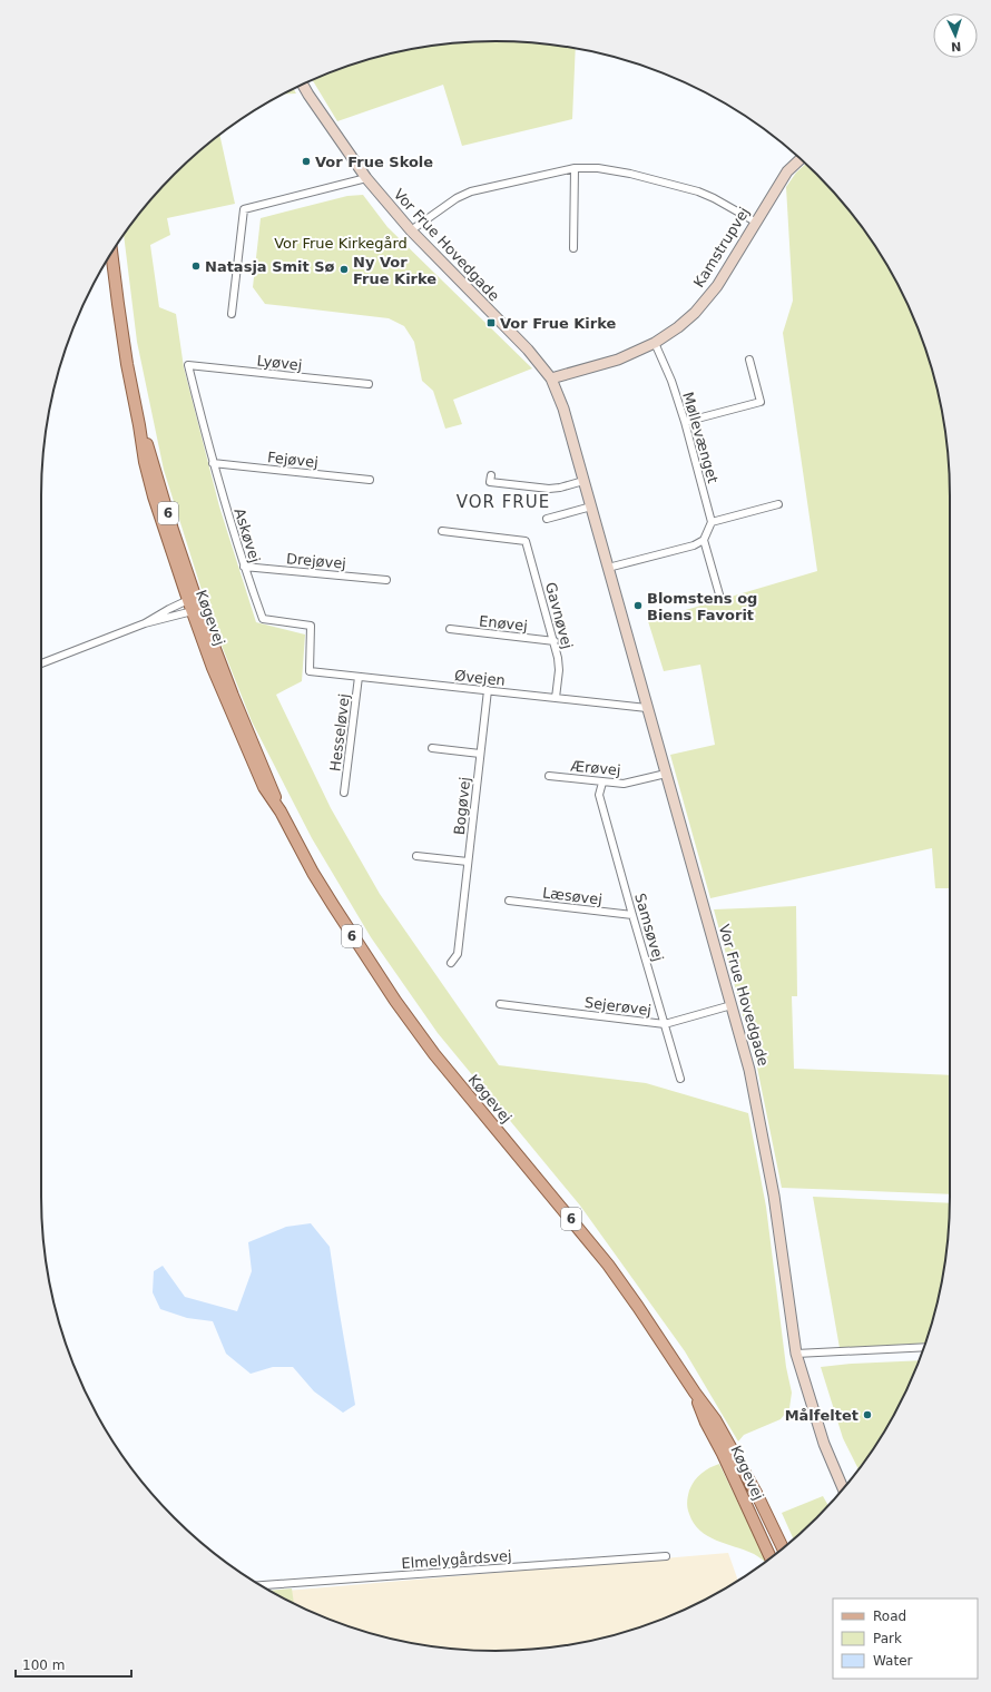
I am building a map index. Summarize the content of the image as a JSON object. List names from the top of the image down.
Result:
{
  "streets": {
    "main road": ["6", "Køgevej"],
    "street": [
      "Vor Frue Hovedgade",
      "Kamstrupvej",
      "Lyøvej",
      "Møllevænget",
      "Fejøvej",
      "Askøvej",
      "Drejøvej",
      "Gavnøvej",
      "Enøvej",
      "Øvejen",
      "Hesseløvej",
      "Ærøvej",
      "Bogøvej",
      "Læsøvej",
      "Samsøvej",
      "Sejerøvej",
      "Elmelygårdsvej"
    ]
  },
  "crossings": [
    ["Vor Frue Hovedgade", "Kamstrupvej"],
    ["Vor Frue Hovedgade", "Øvejen"],
    ["Vor Frue Hovedgade", "Ærøvej"],
    ["Vor Frue Hovedgade", "Sejerøvej"],
    ["Kamstrupvej", "Møllevænget"],
    ["Lyøvej", "Askøvej"],
    ["Fejøvej", "Askøvej"],
    ["Askøvej", "Drejøvej"],
    ["Askøvej", "Øvejen"],
    ["Gavnøvej", "Enøvej"],
    ["Gavnøvej", "Øvejen"],
    ["Øvejen", "Hesseløvej"],
    ["Øvejen", "Bogøvej"],
    ["Ærøvej", "Samsøvej"],
    ["Læsøvej", "Samsøvej"],
    ["Samsøvej", "Sejerøvej"]
  ],
  "districts": ["VOR FRUE"],
  "parks": ["Vor Frue Kirkegård"],
  "places": {
    "other": [
      "Vor Frue Skole",
      "Natasja Smit Sø",
      "Ny Vor Frue Kirke",
      "Blomstens og Biens Favorit",
      "Målfeltet"
    ],
    "transit": ["Vor Frue Kirke"]
  },
  "legend": ["Road", "Park", "Water"],
  "scale_bar": "100 m",
  "north": "bottom"
}
